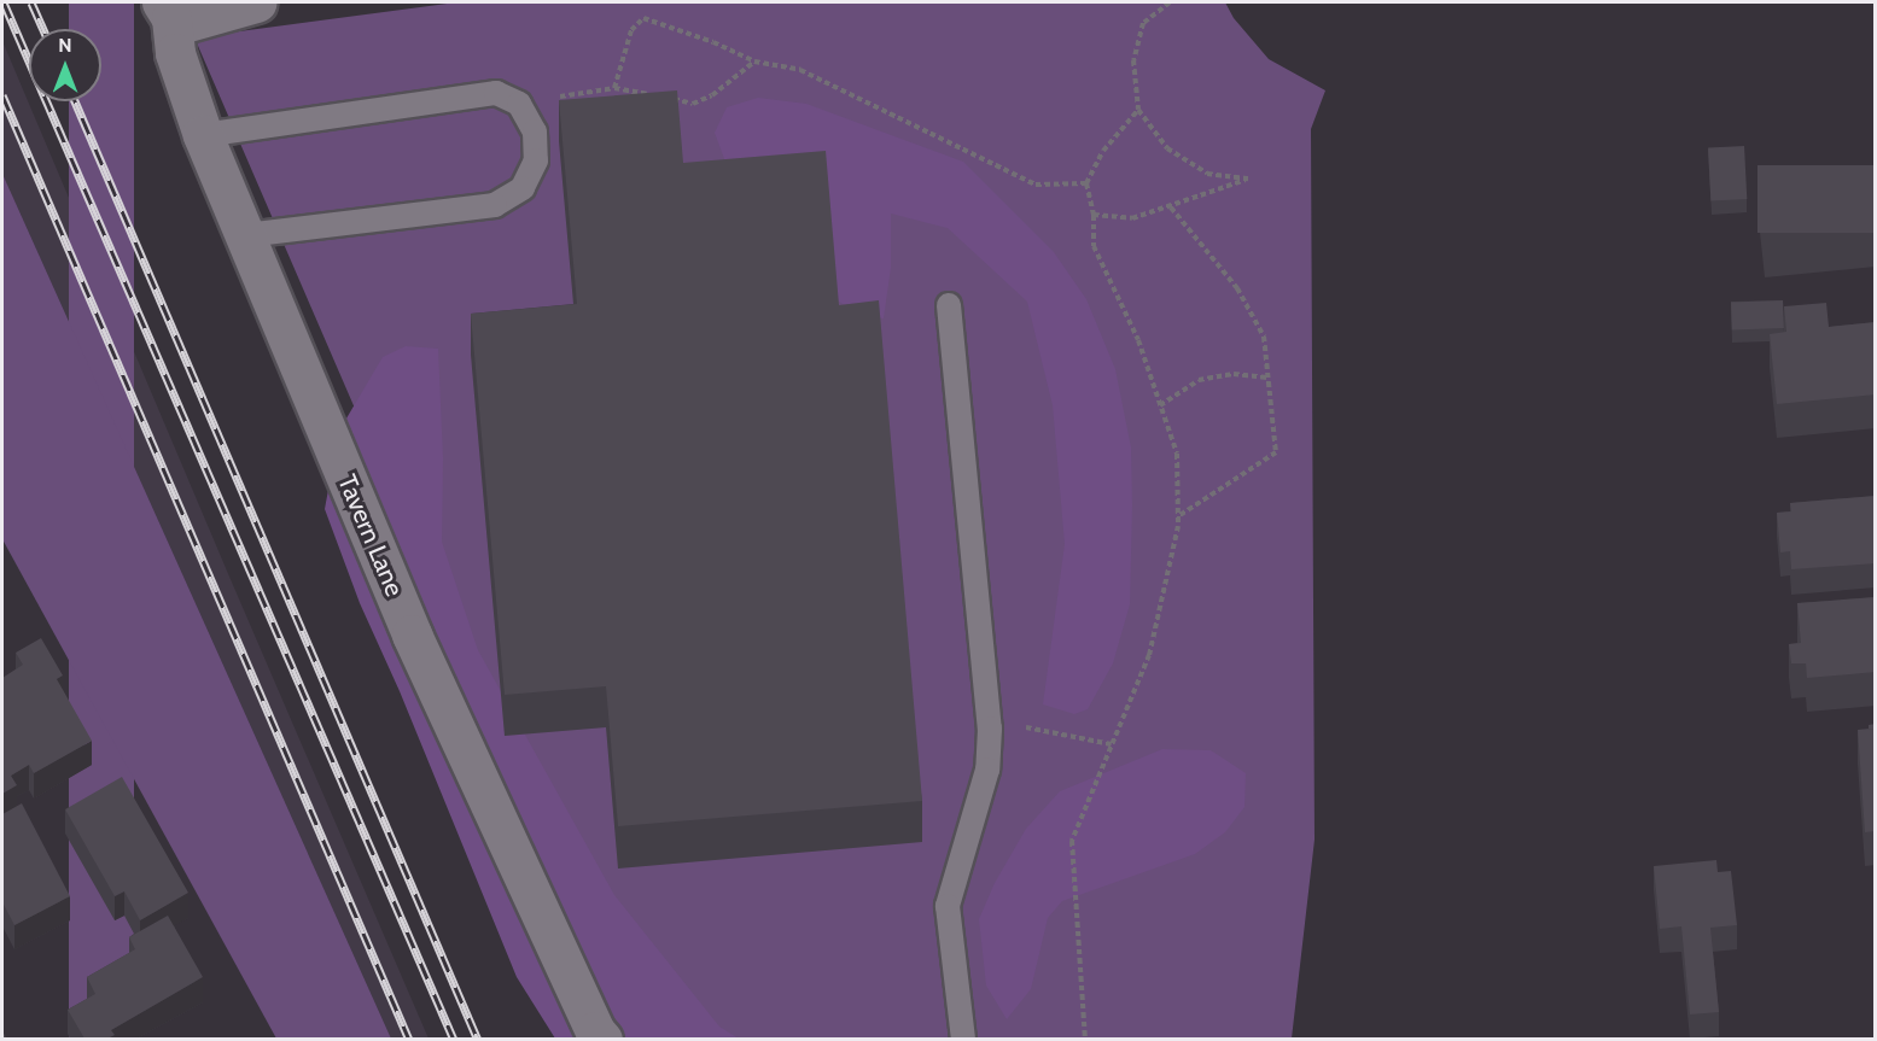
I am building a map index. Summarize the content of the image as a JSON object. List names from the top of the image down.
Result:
{
  "streets": {
    "street": ["Tavern Lane"]
  },
  "north": "top"
}
